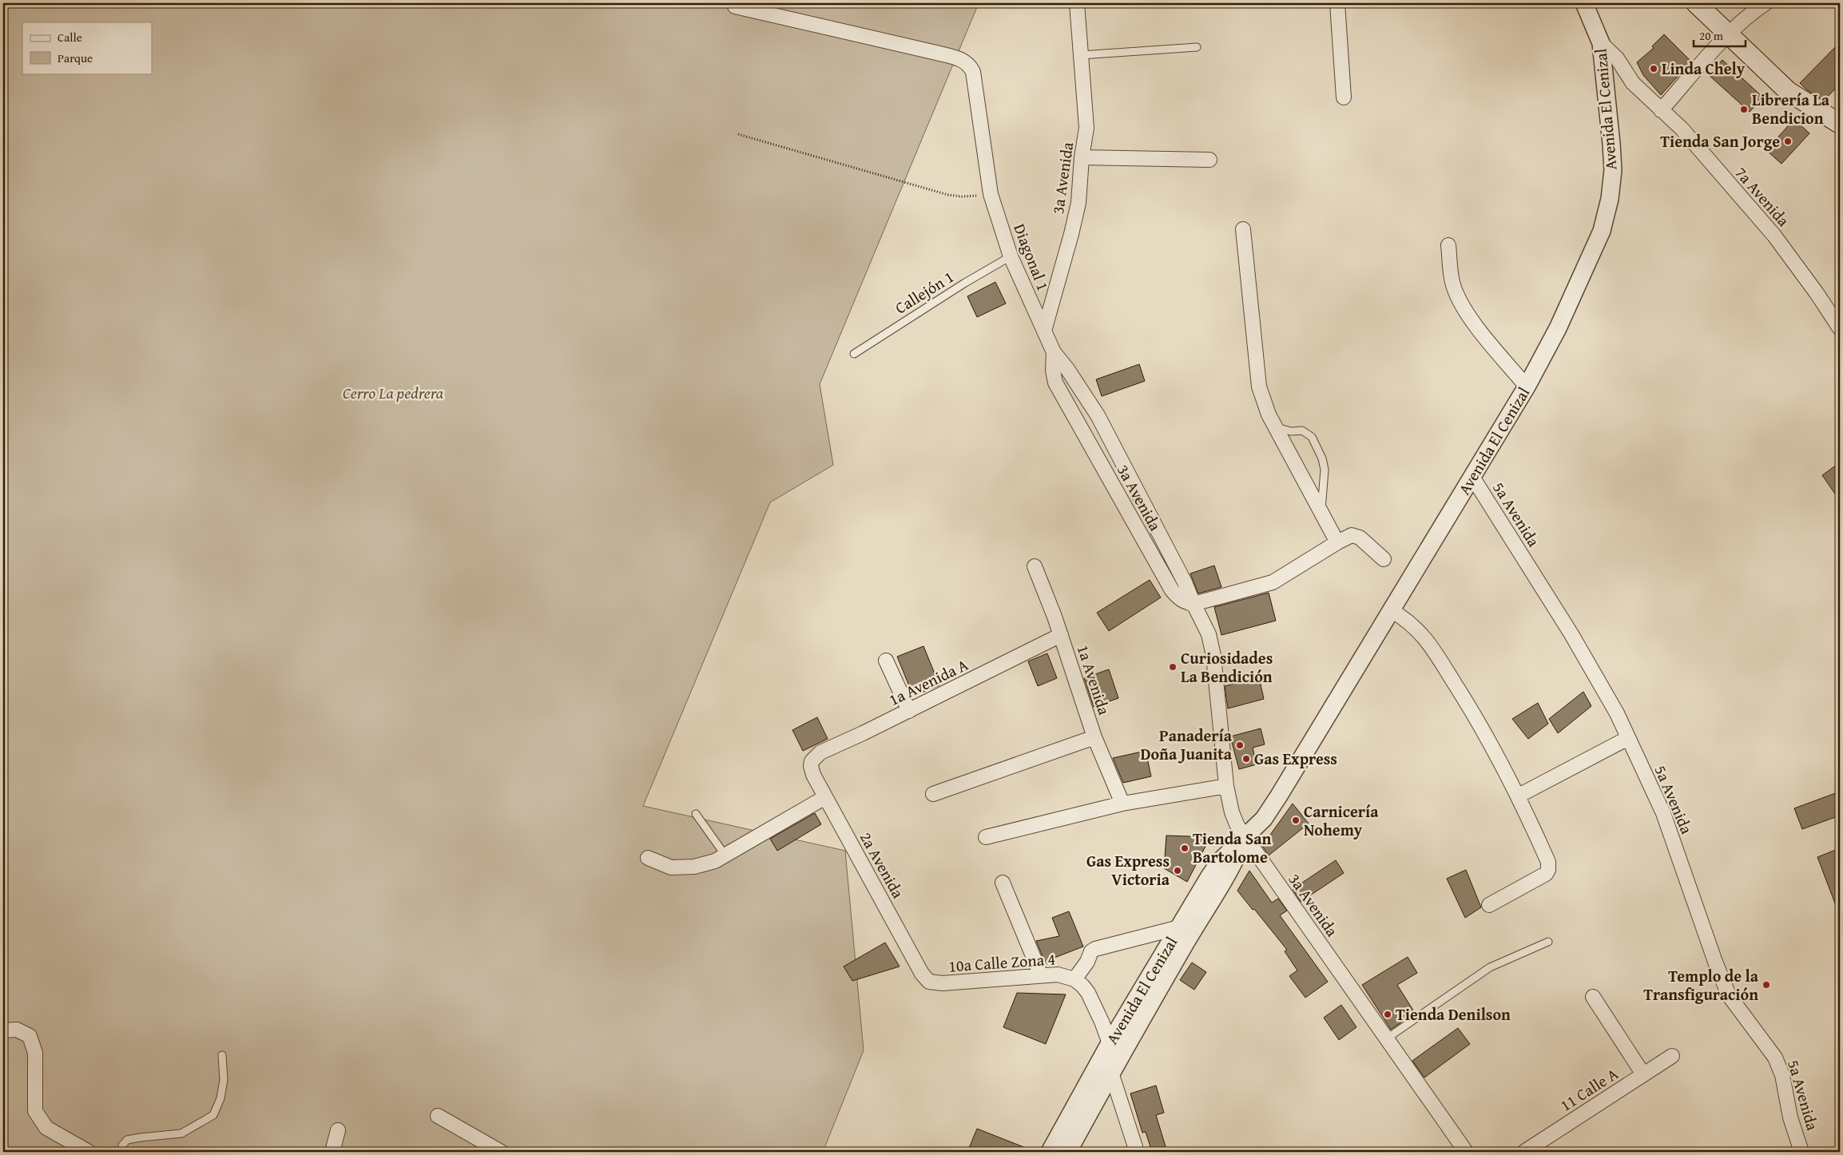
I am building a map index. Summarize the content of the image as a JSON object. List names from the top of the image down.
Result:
{
  "streets": {
    "street": [
      "Avenida El Cenizal",
      "3a Avenida",
      "7a Avenida",
      "Diagonal 1",
      "5a Avenida",
      "1a Avenida",
      "1a Avenida A",
      "2a Avenida",
      "10a Calle Zona 4",
      "11 Calle A"
    ],
    "lane": ["Callejón 1"]
  },
  "crossings": [
    ["Avenida El Cenizal", "3a Avenida"],
    ["Avenida El Cenizal", "7a Avenida"],
    ["Avenida El Cenizal", "5a Avenida"],
    ["Avenida El Cenizal", "10a Calle Zona 4"],
    ["3a Avenida", "Diagonal 1"],
    ["Diagonal 1", "Callejón 1"],
    ["1a Avenida", "1a Avenida A"],
    ["1a Avenida A", "2a Avenida"],
    ["2a Avenida", "10a Calle Zona 4"]
  ],
  "parks": ["Cerro La pedrera"],
  "places": [
    "Linda Chely",
    "Librería La Bendicion",
    "Tienda San Jorge",
    "Curiosidades La Bendición",
    "Panadería Doña Juanita",
    "Gas Express",
    "Carnicería Nohemy",
    "Tienda San Bartolome",
    "Gas Express Victoria",
    "Templo de la Transfiguración",
    "Tienda Denilson"
  ],
  "legend": ["Calle", "Parque"],
  "scale_bar": "20 m"
}
